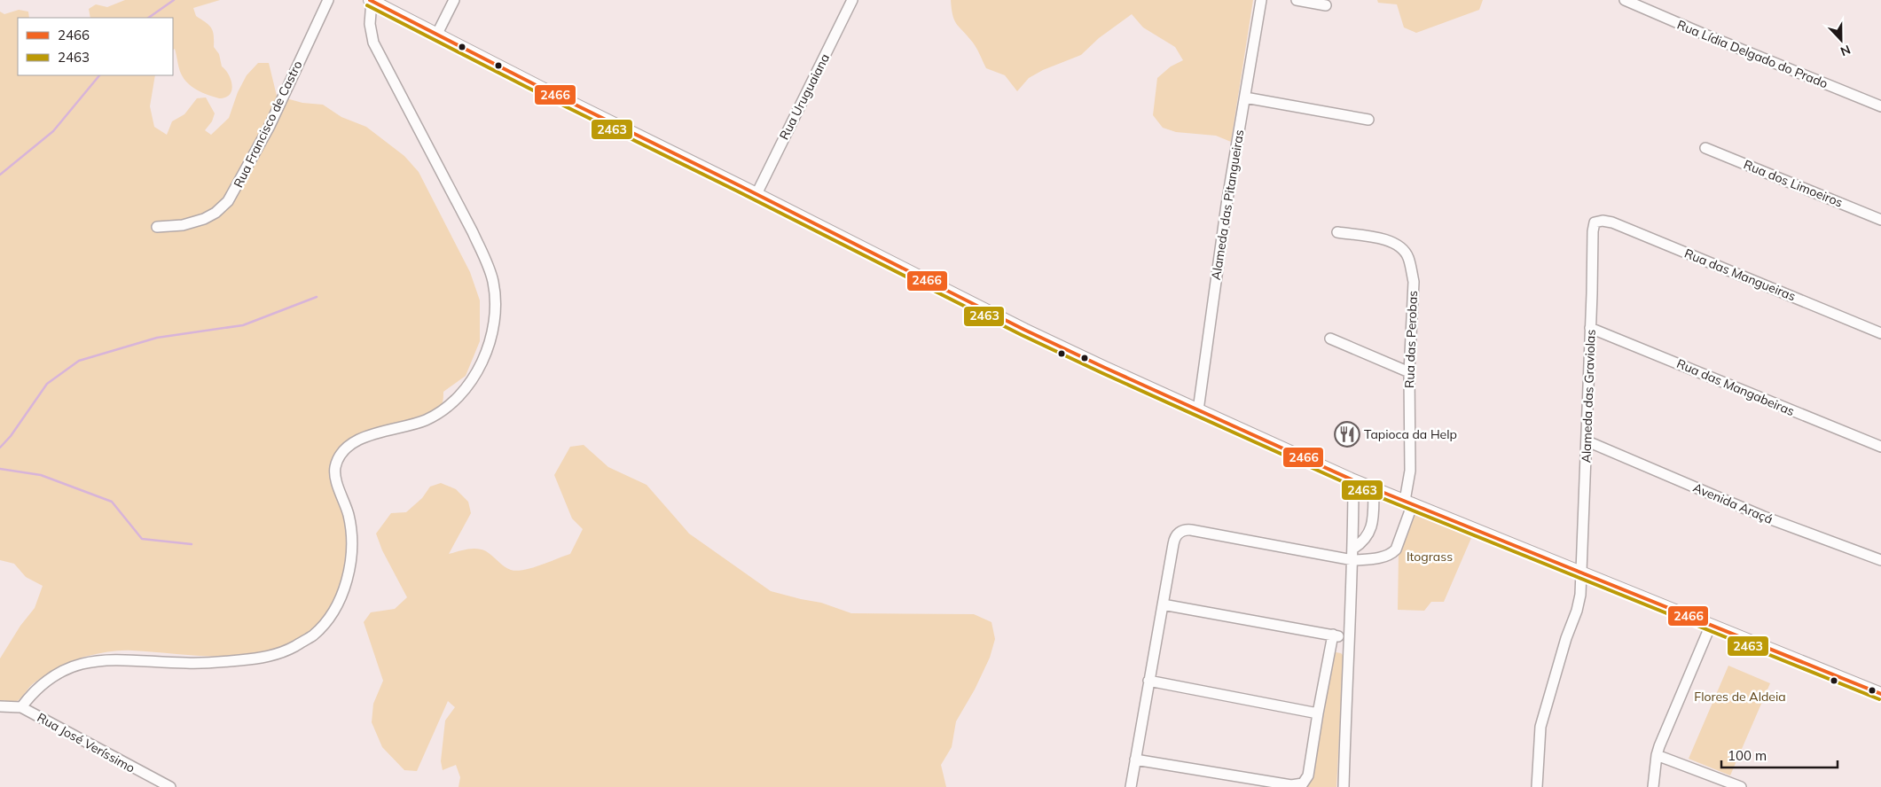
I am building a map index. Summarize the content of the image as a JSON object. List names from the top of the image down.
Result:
{
  "streets": {
    "street": [
      "Rua Lídia Delgado do Prado",
      "Rua Uruguaiana",
      "Rua Francisco de Castro",
      "Rua dos Limoeiros",
      "Alameda das Pitangueiras",
      "Rua das Mangueiras",
      "Rua das Perobas",
      "Rua das Mangabeiras",
      "Alameda das Graviolas",
      "Avenida Araçá",
      "Rua José Veríssimo"
    ]
  },
  "crossings": [
    ["Rua das Mangueiras", "Alameda das Graviolas"],
    ["Rua das Mangabeiras", "Alameda das Graviolas"],
    ["Alameda das Graviolas", "Avenida Araçá"]
  ],
  "parks": ["Itograss", "Flores de Aldeia"],
  "places": {
    "restaurant": ["Tapioca da Help"]
  },
  "lines": ["transit line 2466", "transit line 2463"],
  "legend": ["2466", "2463"],
  "scale_bar": "100 m",
  "north": "bottom"
}
